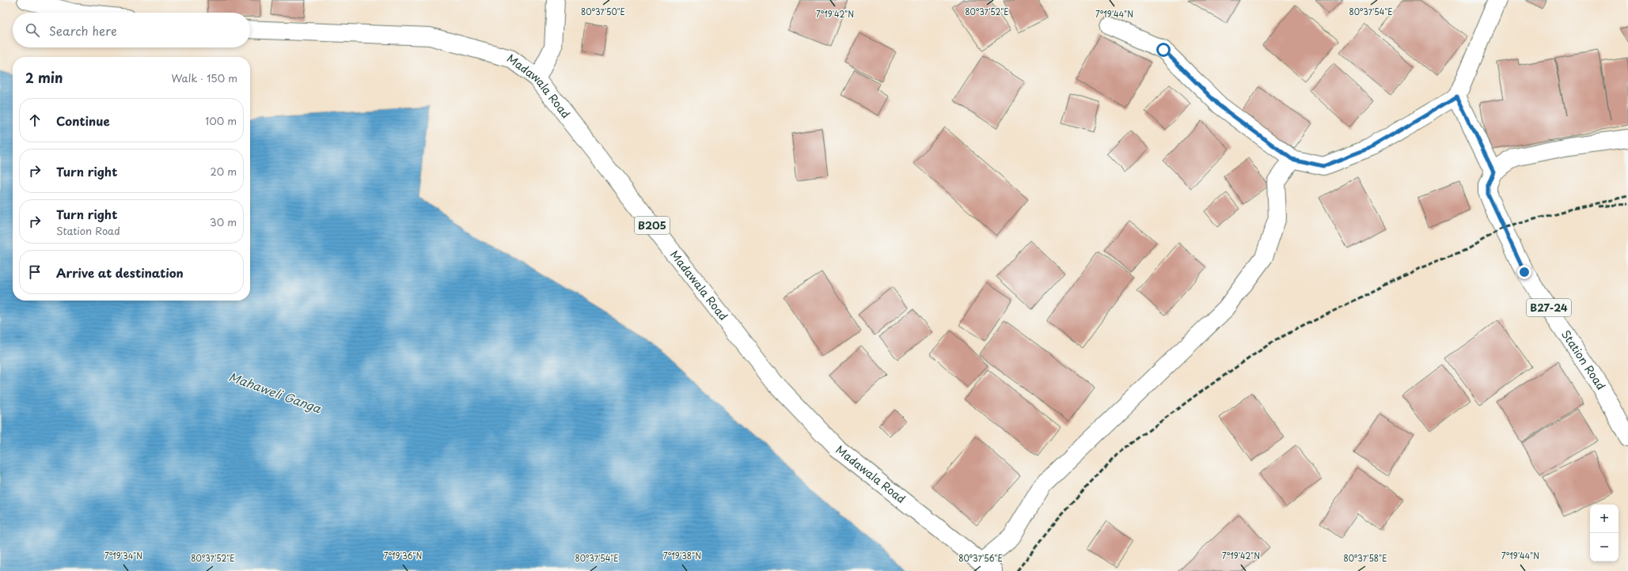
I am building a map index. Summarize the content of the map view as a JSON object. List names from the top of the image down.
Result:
{
  "streets": {
    "main road": [
      "Madawala Road",
      "B205",
      "B27-24",
      "Station Road"
    ]
  },
  "water": ["Mahaweli Ganga"],
  "page": {
    "search": "Search here",
    "heading": ["2 min", "Walk · 150 m"],
    "list": [
      ["Continue", "100 m"],
      ["Turn right", "20 m"],
      ["Turn right", "Station Road", "30 m"],
      "Arrive at destination"
    ],
    "map_buttons": ["+", "−"]
  },
  "coordinates": [
    "80°37'54\"E",
    "80°37'50\"E",
    "80°37'52\"E",
    "7°19'42\"N",
    "7°19'44\"N",
    "7°19'34\"N",
    "7°19'36\"N",
    "7°19'38\"N",
    "80°37'56\"E",
    "80°37'58\"E"
  ]
}
